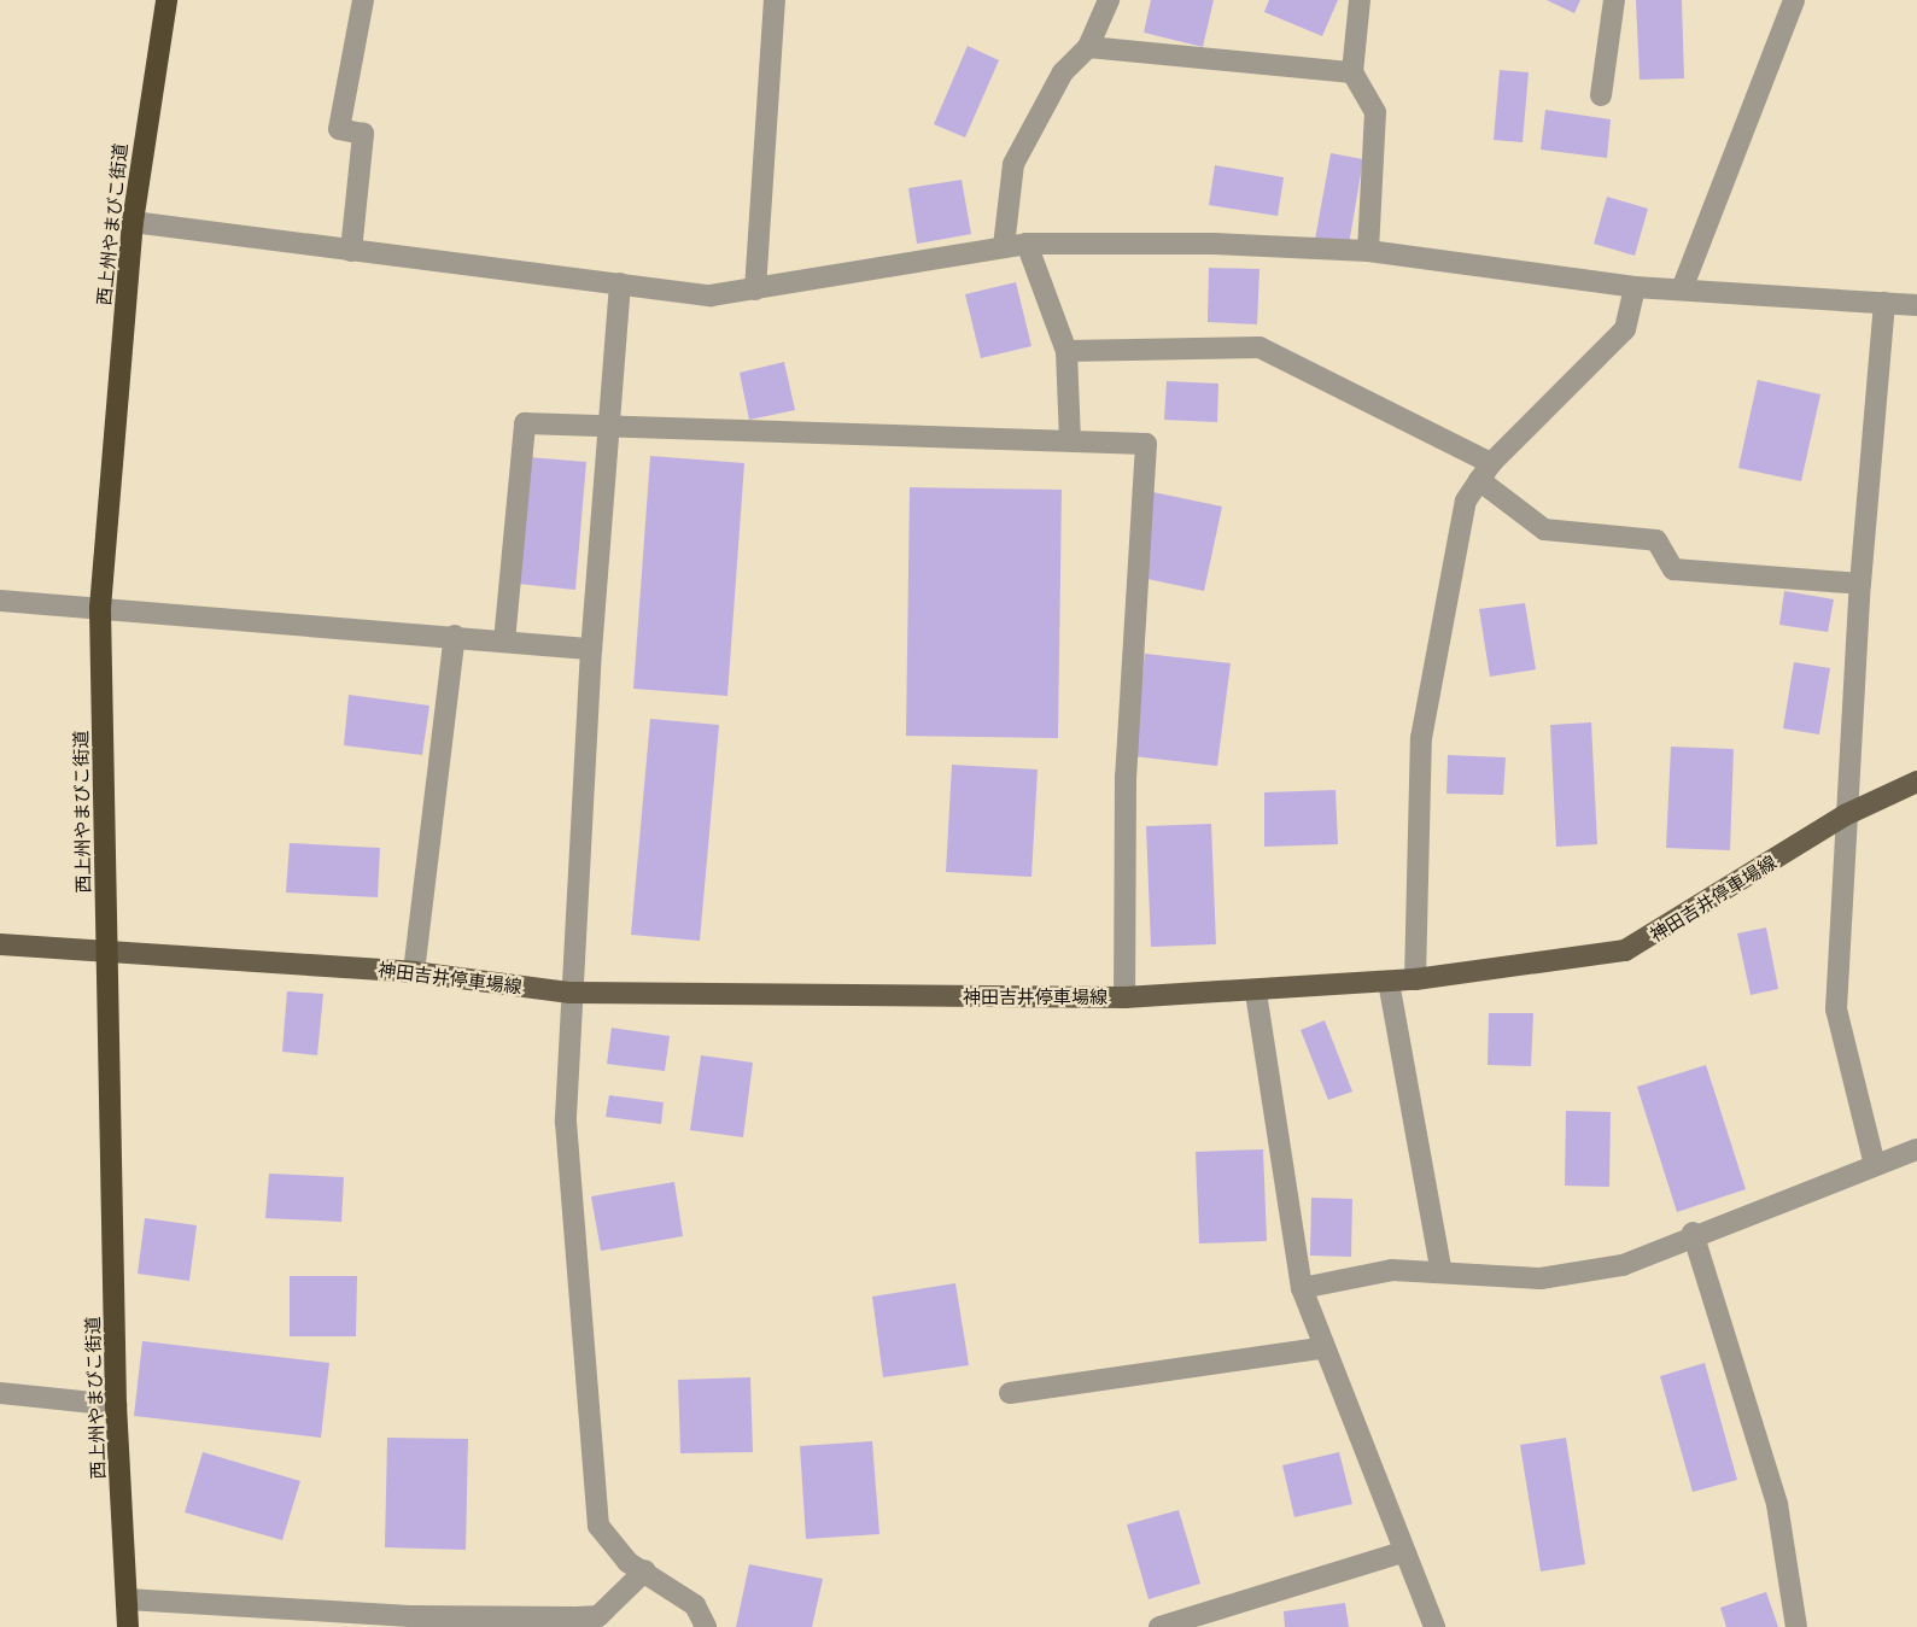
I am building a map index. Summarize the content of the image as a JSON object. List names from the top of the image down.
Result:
{
  "streets": {
    "highway": ["西上州やまびこ街道"],
    "main road": ["神田吉井停車場線"]
  },
  "crossings": [
    ["西上州やまびこ街道", "神田吉井停車場線"]
  ]
}
